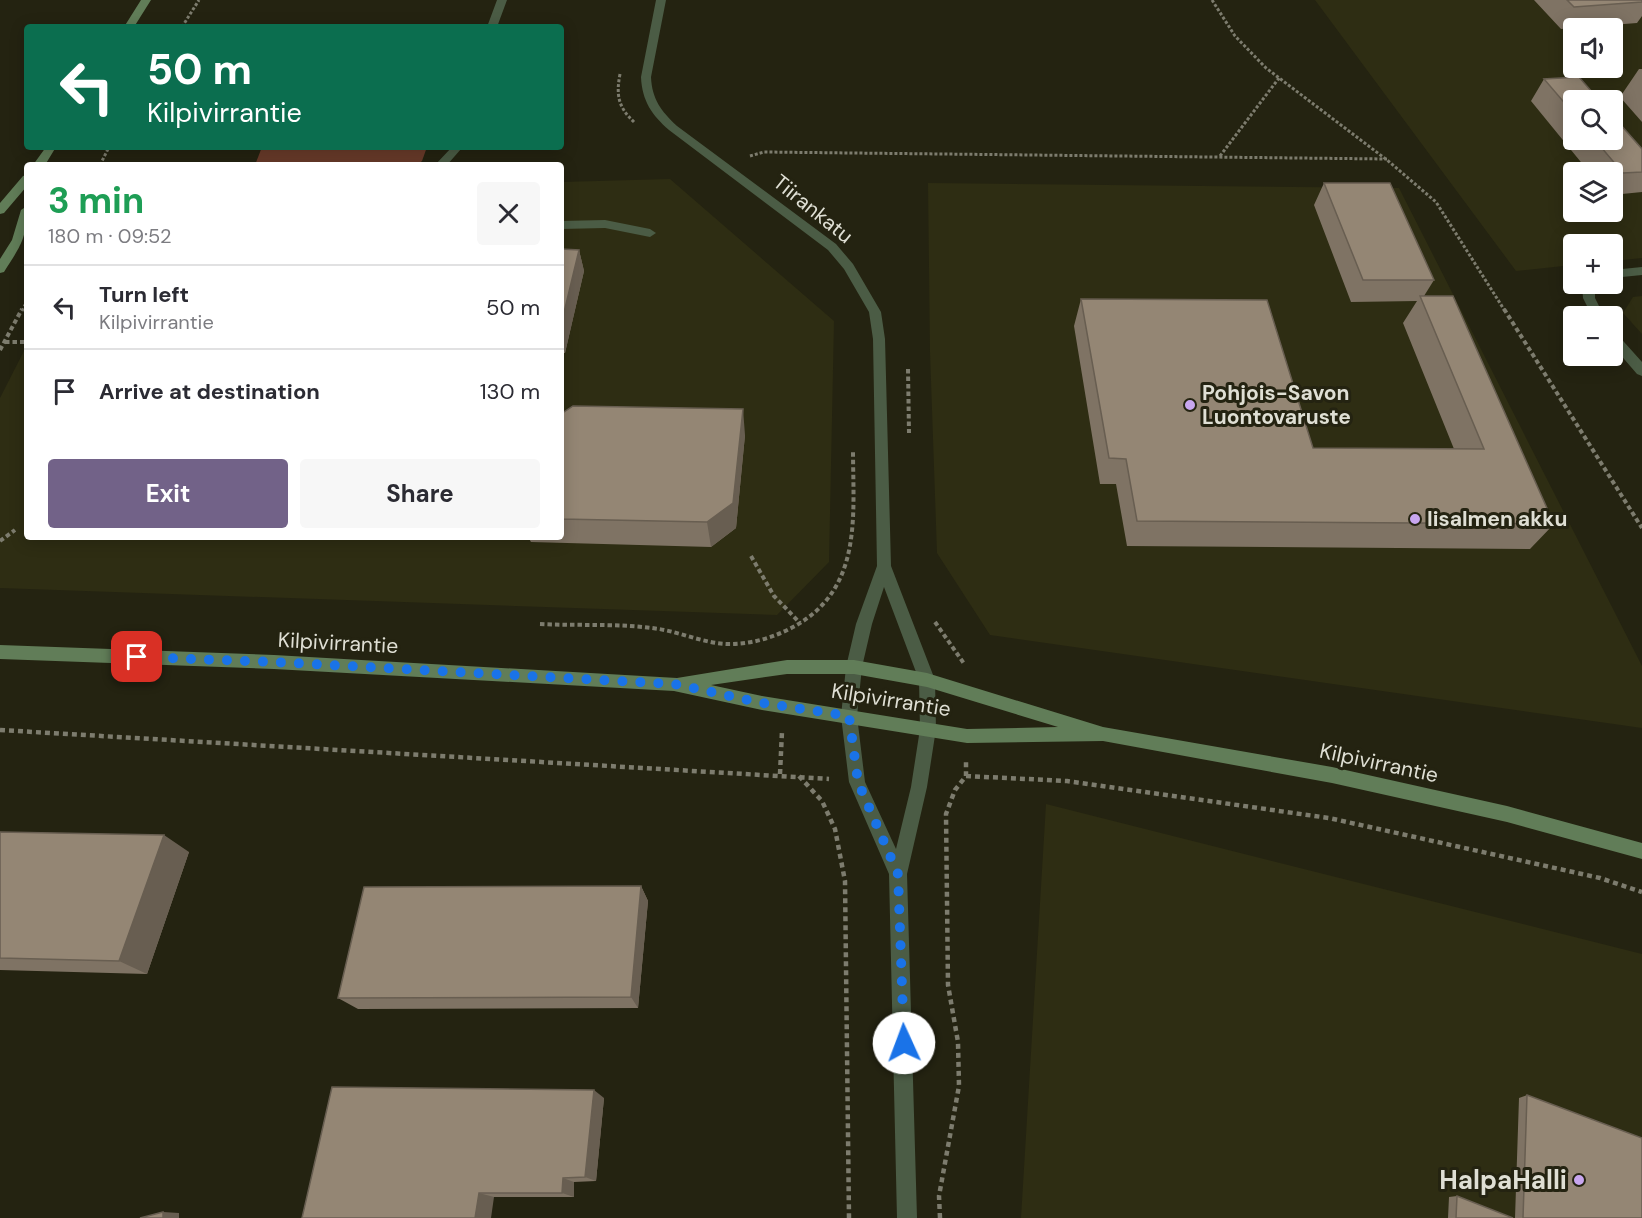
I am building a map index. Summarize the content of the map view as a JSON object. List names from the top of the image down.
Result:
{
  "streets": {
    "street": ["Tiirankatu", "Kilpivirrantie"]
  },
  "crossings": [
    ["Tiirankatu", "Kilpivirrantie"]
  ],
  "places": ["Pohjois-Savon Luontovaruste", "Iisalmen akku", "HalpaHalli"],
  "page": {
    "map_buttons": ["+", "−"],
    "turn": ["50 m", "Kilpivirrantie"],
    "heading": ["3 min", "180 m · 09:52"],
    "list": [
      {
        "name": "Turn left",
        "note": "Kilpivirrantie",
        "value": "50 m"
      },
      {
        "name": "Arrive at destination",
        "value": "130 m"
      }
    ],
    "buttons": ["Exit", "Share"]
  }
}
